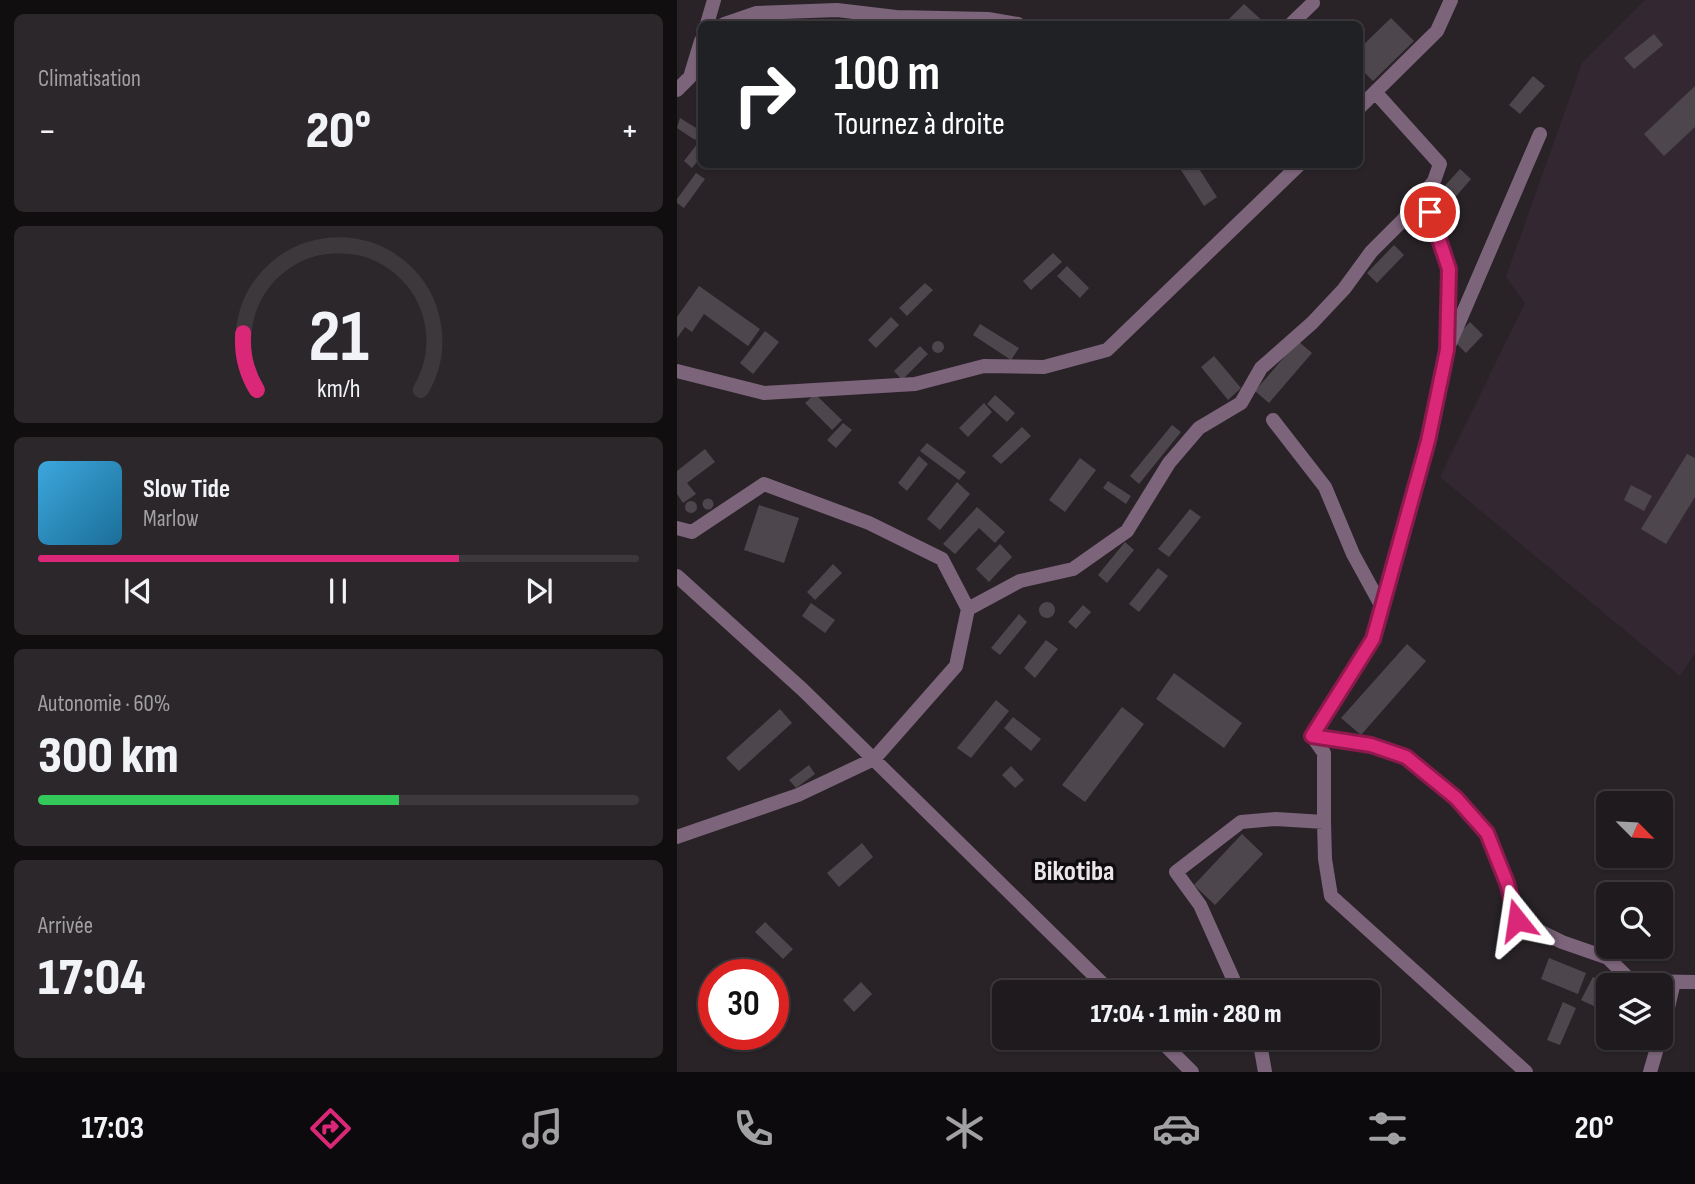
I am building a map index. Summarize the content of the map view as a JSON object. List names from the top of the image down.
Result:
{
  "districts": ["Bikotiba"],
  "north": "bottom right",
  "page": {
    "tile": [
      "Climatisation",
      ["Autonomie · 60%", "300 km"],
      ["Arrivée", "17:04"]
    ],
    "turn": ["100 m", "Tournez à droite"],
    "heat": ["−", "20°", "+"],
    "song": ["Slow Tide", "Marlow"],
    "limit": "30",
    "trip": "17:04 · 1 min · 280 m",
    "tabs": ["17:03", "20°"],
    "gauge": ["21", "km/h"]
  }
}
